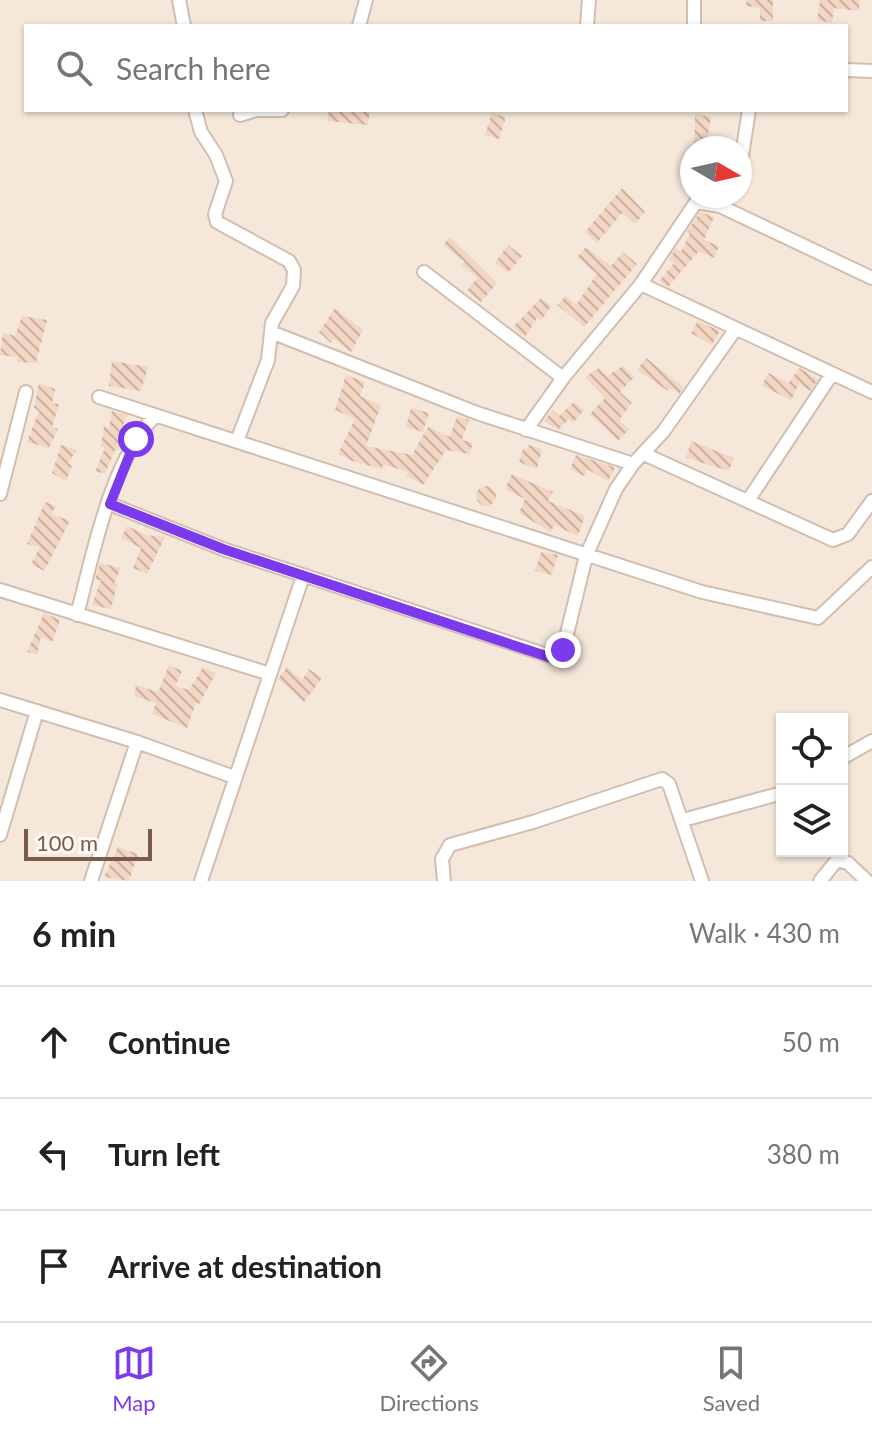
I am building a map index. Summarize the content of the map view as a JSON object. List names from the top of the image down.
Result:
{
  "scale_bar": "100 m",
  "north": "right",
  "page": {
    "search": "Search here",
    "scale": "100 m",
    "heading": ["6 min", "Walk · 430 m"],
    "list": [
      ["Continue", "50 m"],
      ["Turn left", "380 m"],
      "Arrive at destination"
    ],
    "nav": ["Map", "Directions", "Saved"]
  }
}
